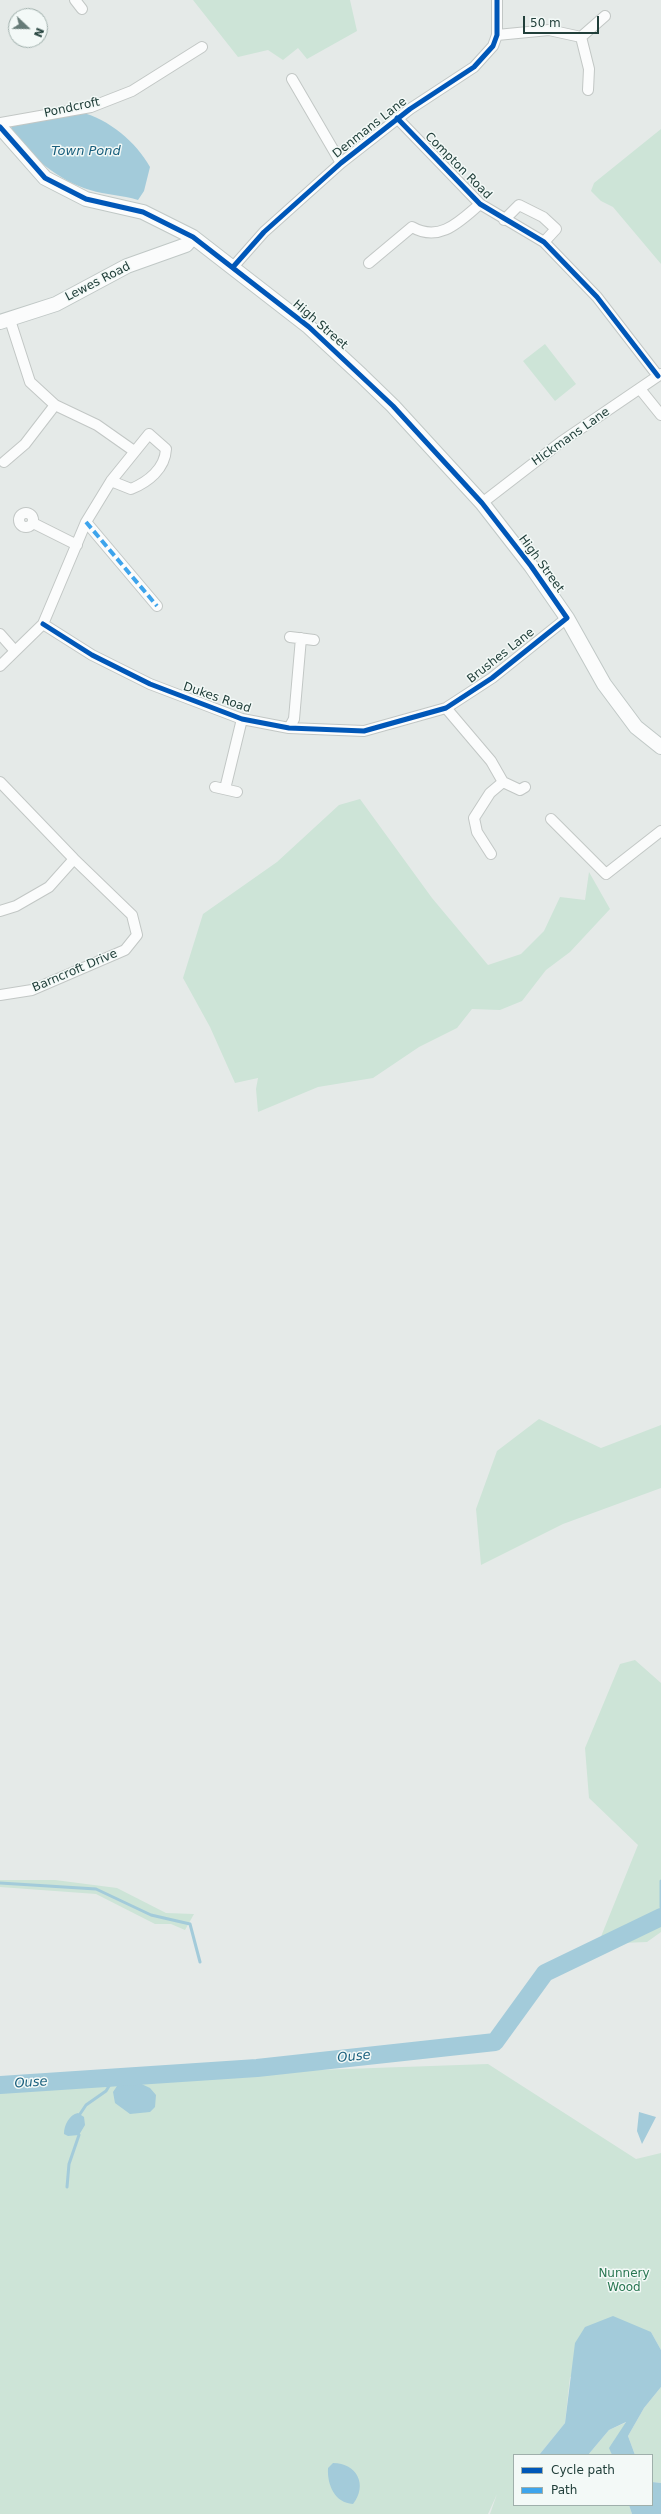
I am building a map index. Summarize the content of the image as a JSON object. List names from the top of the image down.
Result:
{
  "streets": {
    "main road": ["Lewes Road", "High Street"],
    "street": [
      "Pondcroft",
      "Denmans Lane",
      "Compton Road",
      "Hickmans Lane",
      "Brushes Lane",
      "Dukes Road",
      "Barncroft Drive"
    ]
  },
  "crossings": [
    ["Denmans Lane", "Compton Road"],
    ["Denmans Lane", "High Street"],
    ["Compton Road", "Hickmans Lane"],
    ["Lewes Road", "High Street"],
    ["High Street", "Hickmans Lane"],
    ["High Street", "Brushes Lane"],
    ["Brushes Lane", "Dukes Road"]
  ],
  "water": ["Town Pond", "Ouse"],
  "parks": ["Nunnery Wood"],
  "legend": ["Cycle path", "Path"],
  "scale_bar": "50 m",
  "north": "right"
}
